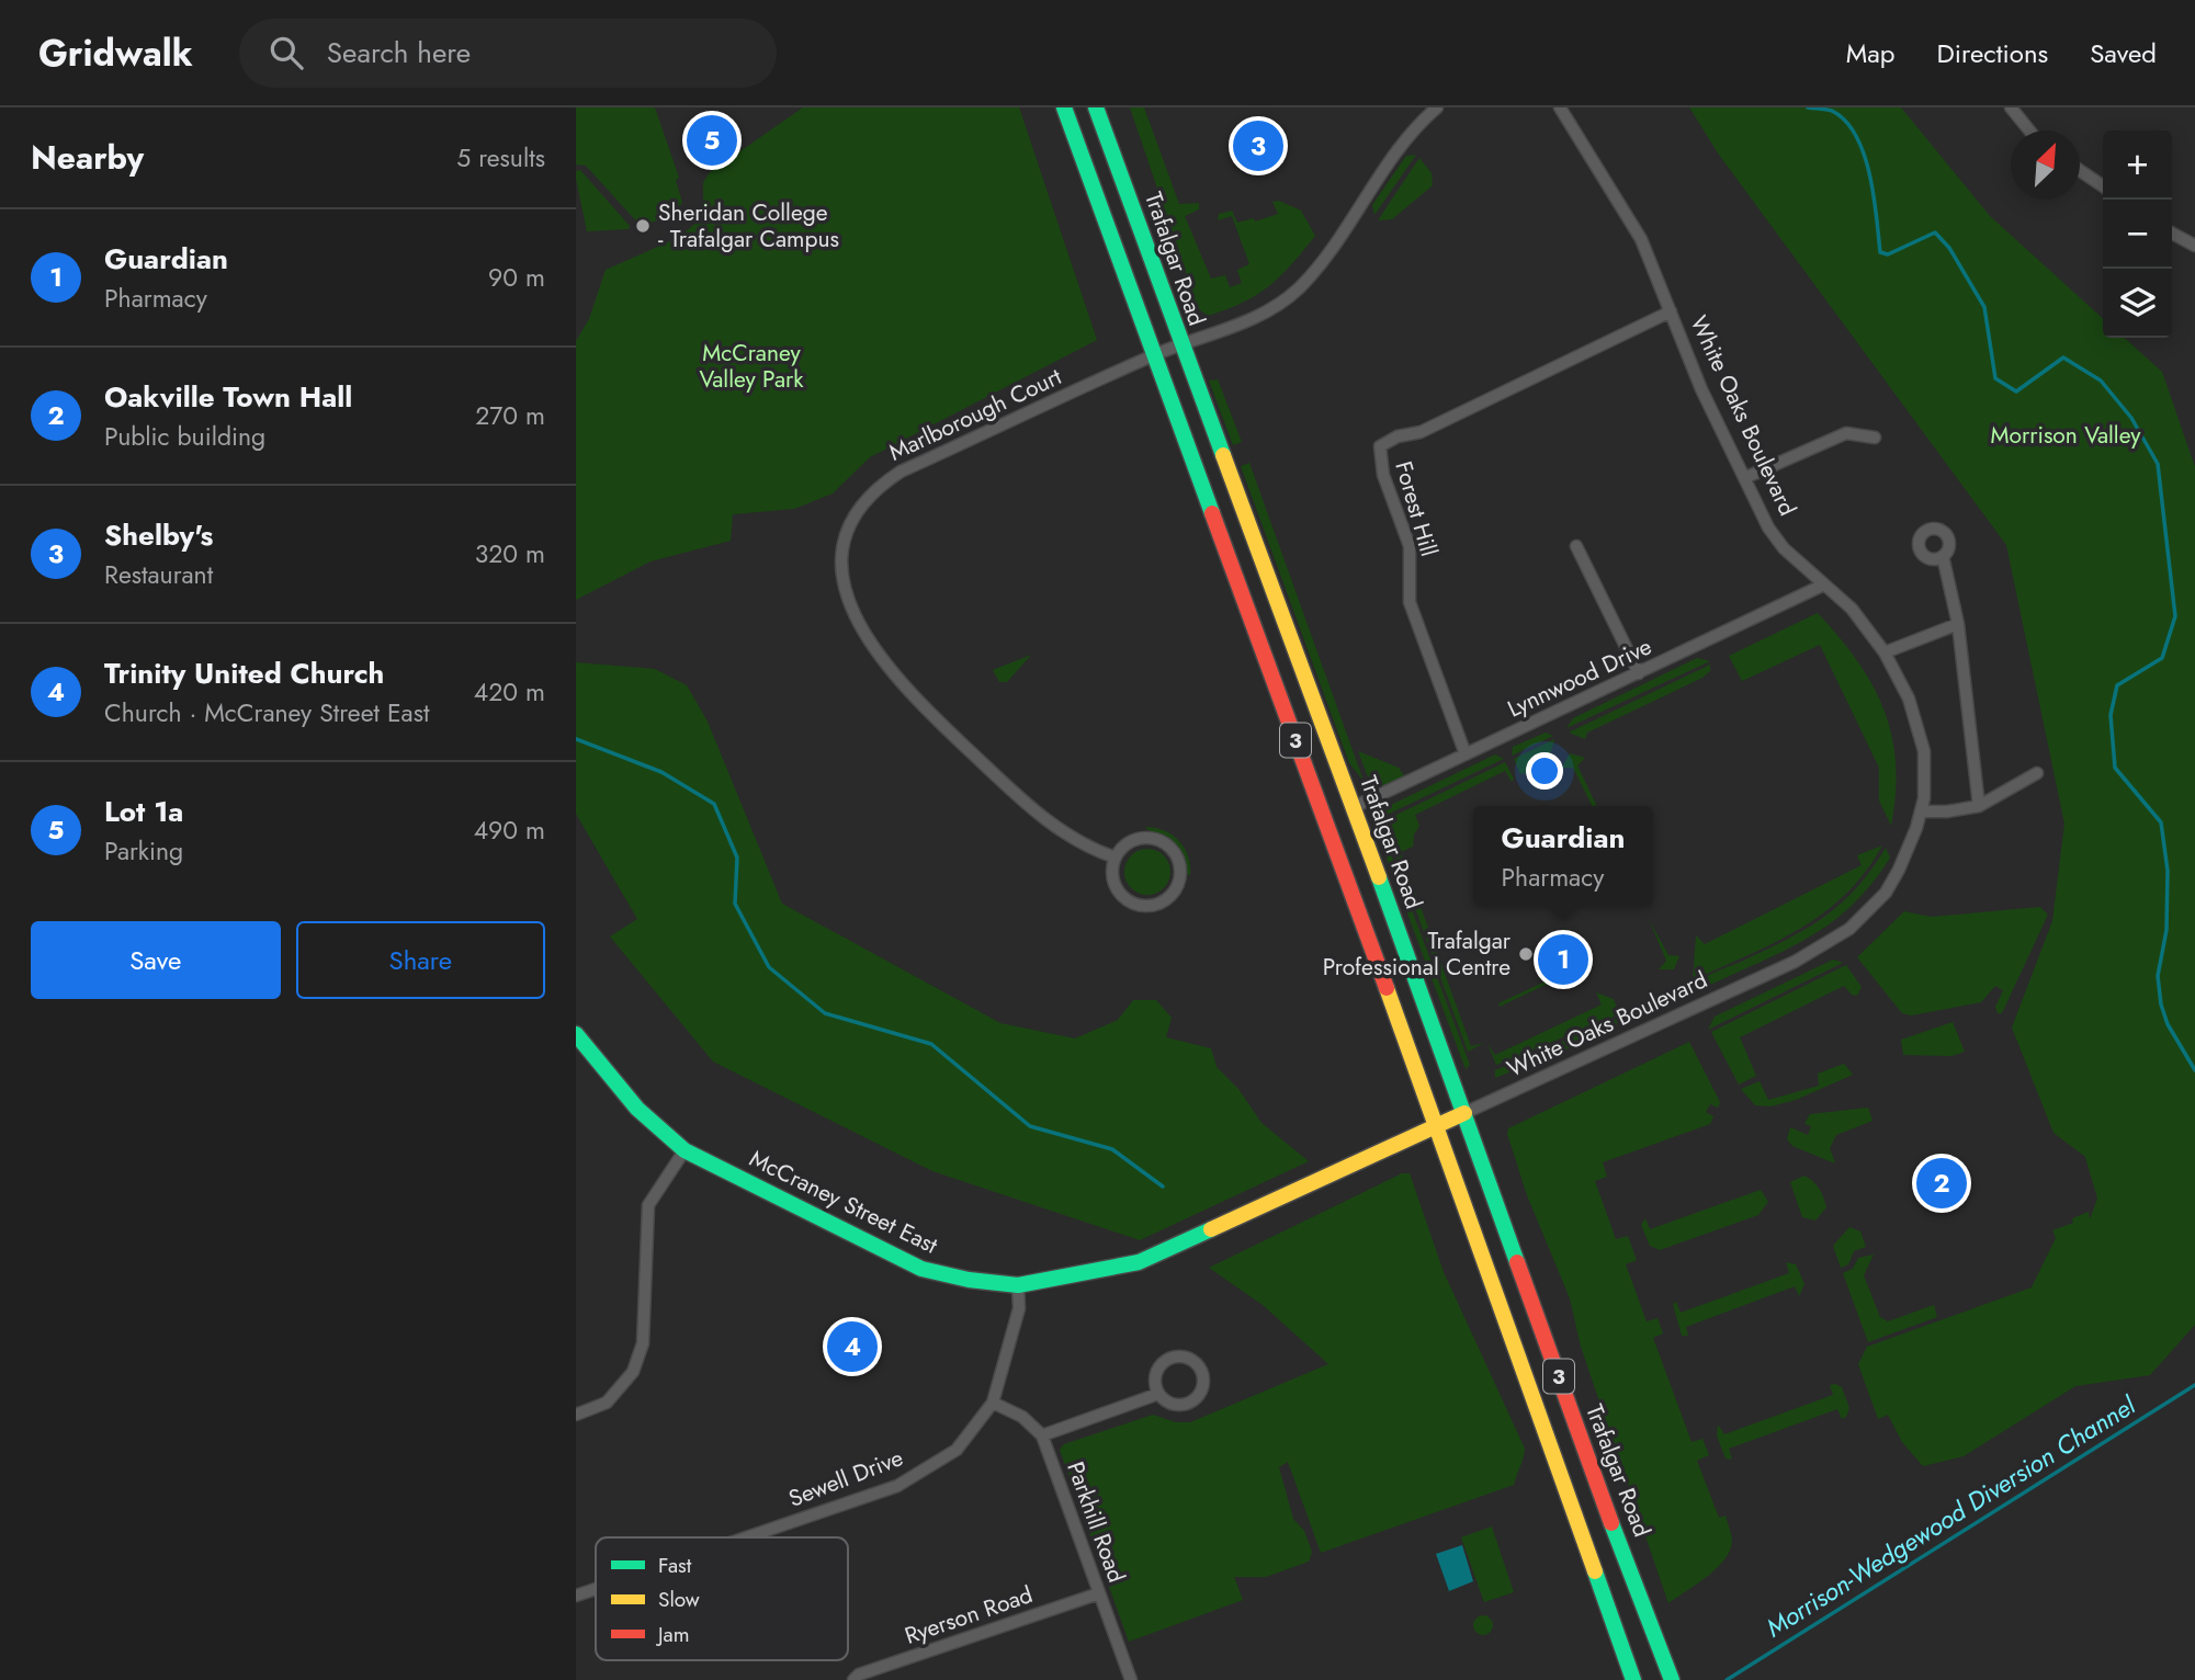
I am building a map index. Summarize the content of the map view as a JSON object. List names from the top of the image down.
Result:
{
  "streets": {
    "main road": [
      "Trafalgar Road",
      "White Oaks Boulevard",
      "3",
      "McCraney Street East"
    ],
    "street": [
      "Marlborough Court",
      "Forest Hill",
      "Lynnwood Drive",
      "Sewell Drive",
      "Parkhill Road",
      "Ryerson Road"
    ]
  },
  "crossings": [
    ["Trafalgar Road", "Marlborough Court"],
    ["Trafalgar Road", "White Oaks Boulevard"],
    ["Trafalgar Road", "Lynnwood Drive"],
    ["Marlborough Court", "3"],
    ["White Oaks Boulevard", "Forest Hill"],
    ["White Oaks Boulevard", "Lynnwood Drive"],
    ["White Oaks Boulevard", "3"],
    ["White Oaks Boulevard", "McCraney Street East"],
    ["Forest Hill", "Lynnwood Drive"],
    ["3", "McCraney Street East"],
    ["McCraney Street East", "Sewell Drive"],
    ["Parkhill Road", "Ryerson Road"]
  ],
  "water": ["Morrison-Wedgewood Diversion Channel"],
  "parks": ["McCraney Valley Park", "Morrison Valley"],
  "places": ["Sheridan College - Trafalgar Campus", "Trafalgar Professional Centre"],
  "legend": ["Fast", "Slow", "Jam"],
  "north": "top right",
  "page": {
    "header": "Gridwalk",
    "search": "Search here",
    "nav": ["Map", "Directions", "Saved"],
    "heading": ["Nearby", "5 results"],
    "pins": [
      "5",
      "3",
      "1",
      "2",
      "4"
    ],
    "map_buttons": ["+", "−"],
    "list": [
      {
        "mark": "1",
        "name": "Guardian",
        "note": "Pharmacy",
        "value": "90 m"
      },
      {
        "mark": "2",
        "name": "Oakville Town Hall",
        "note": "Public building",
        "value": "270 m"
      },
      {
        "mark": "3",
        "name": "Shelby's",
        "note": "Restaurant",
        "value": "320 m"
      },
      {
        "mark": "4",
        "name": "Trinity United Church",
        "note": "Church · McCraney Street East",
        "value": "420 m"
      },
      {
        "mark": "5",
        "name": "Lot 1a",
        "note": "Parking",
        "value": "490 m"
      }
    ],
    "popup": ["Guardian", "Pharmacy"],
    "buttons": ["Save", "Share"]
  }
}
